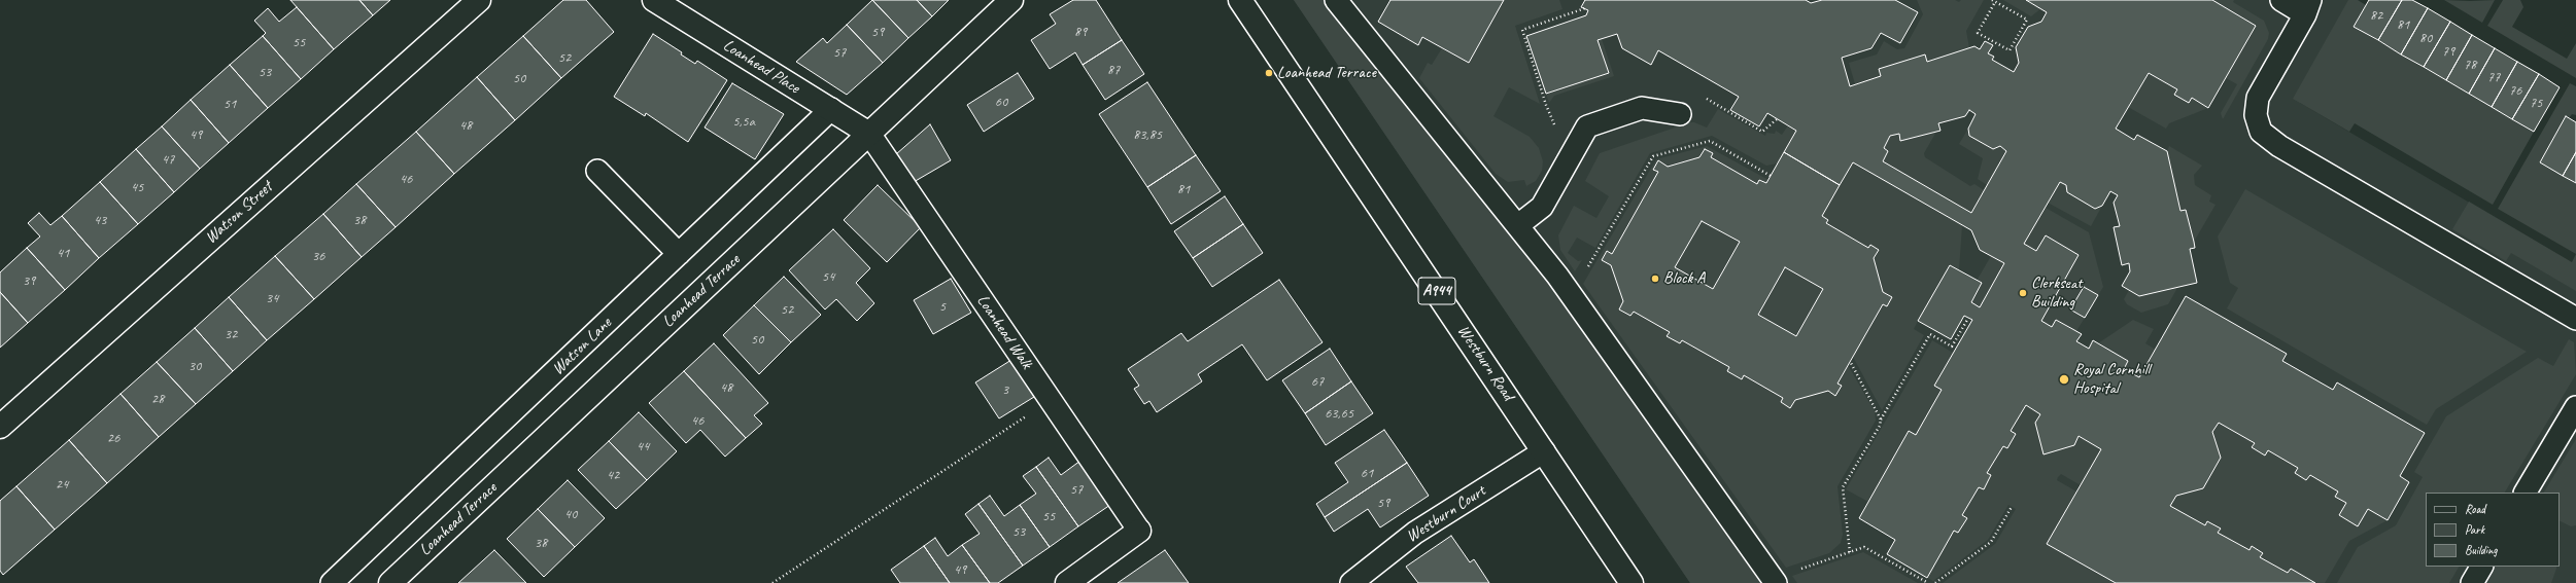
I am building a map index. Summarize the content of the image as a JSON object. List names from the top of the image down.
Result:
{
  "streets": {
    "street": [
      "Loanhead Place",
      "Watson Street",
      "Loanhead Terrace",
      "A944",
      "Westburn Road"
    ],
    "lane": ["Loanhead Walk", "Watson Lane", "Westburn Court"]
  },
  "crossings": [
    ["Loanhead Place", "Loanhead Terrace"],
    ["Loanhead Place", "Loanhead Walk"],
    ["Loanhead Place", "Watson Lane"],
    ["Loanhead Terrace", "Loanhead Walk"],
    ["Westburn Road", "Westburn Court"]
  ],
  "places": [
    "Loanhead Terrace",
    "Block A",
    "Clerkseat Building",
    "Royal Cornhill Hospital"
  ],
  "house_numbers": [
    "82",
    "81",
    "59",
    "89",
    "80",
    "55",
    "79",
    "57",
    "52",
    "78",
    "87",
    "53",
    "77",
    "50",
    "76",
    "60",
    "75",
    "51",
    "5,5a",
    "48",
    "49",
    "83,85",
    "47",
    "46",
    "45",
    "81",
    "43",
    "38",
    "41",
    "36",
    "54",
    "39",
    "34",
    "5",
    "52",
    "32",
    "50",
    "30",
    "67",
    "48",
    "3",
    "28",
    "63,65",
    "46",
    "26",
    "44",
    "61",
    "42",
    "24",
    "57",
    "59",
    "40",
    "55",
    "53",
    "38",
    "49"
  ],
  "legend": ["Road", "Park", "Building"]
}
